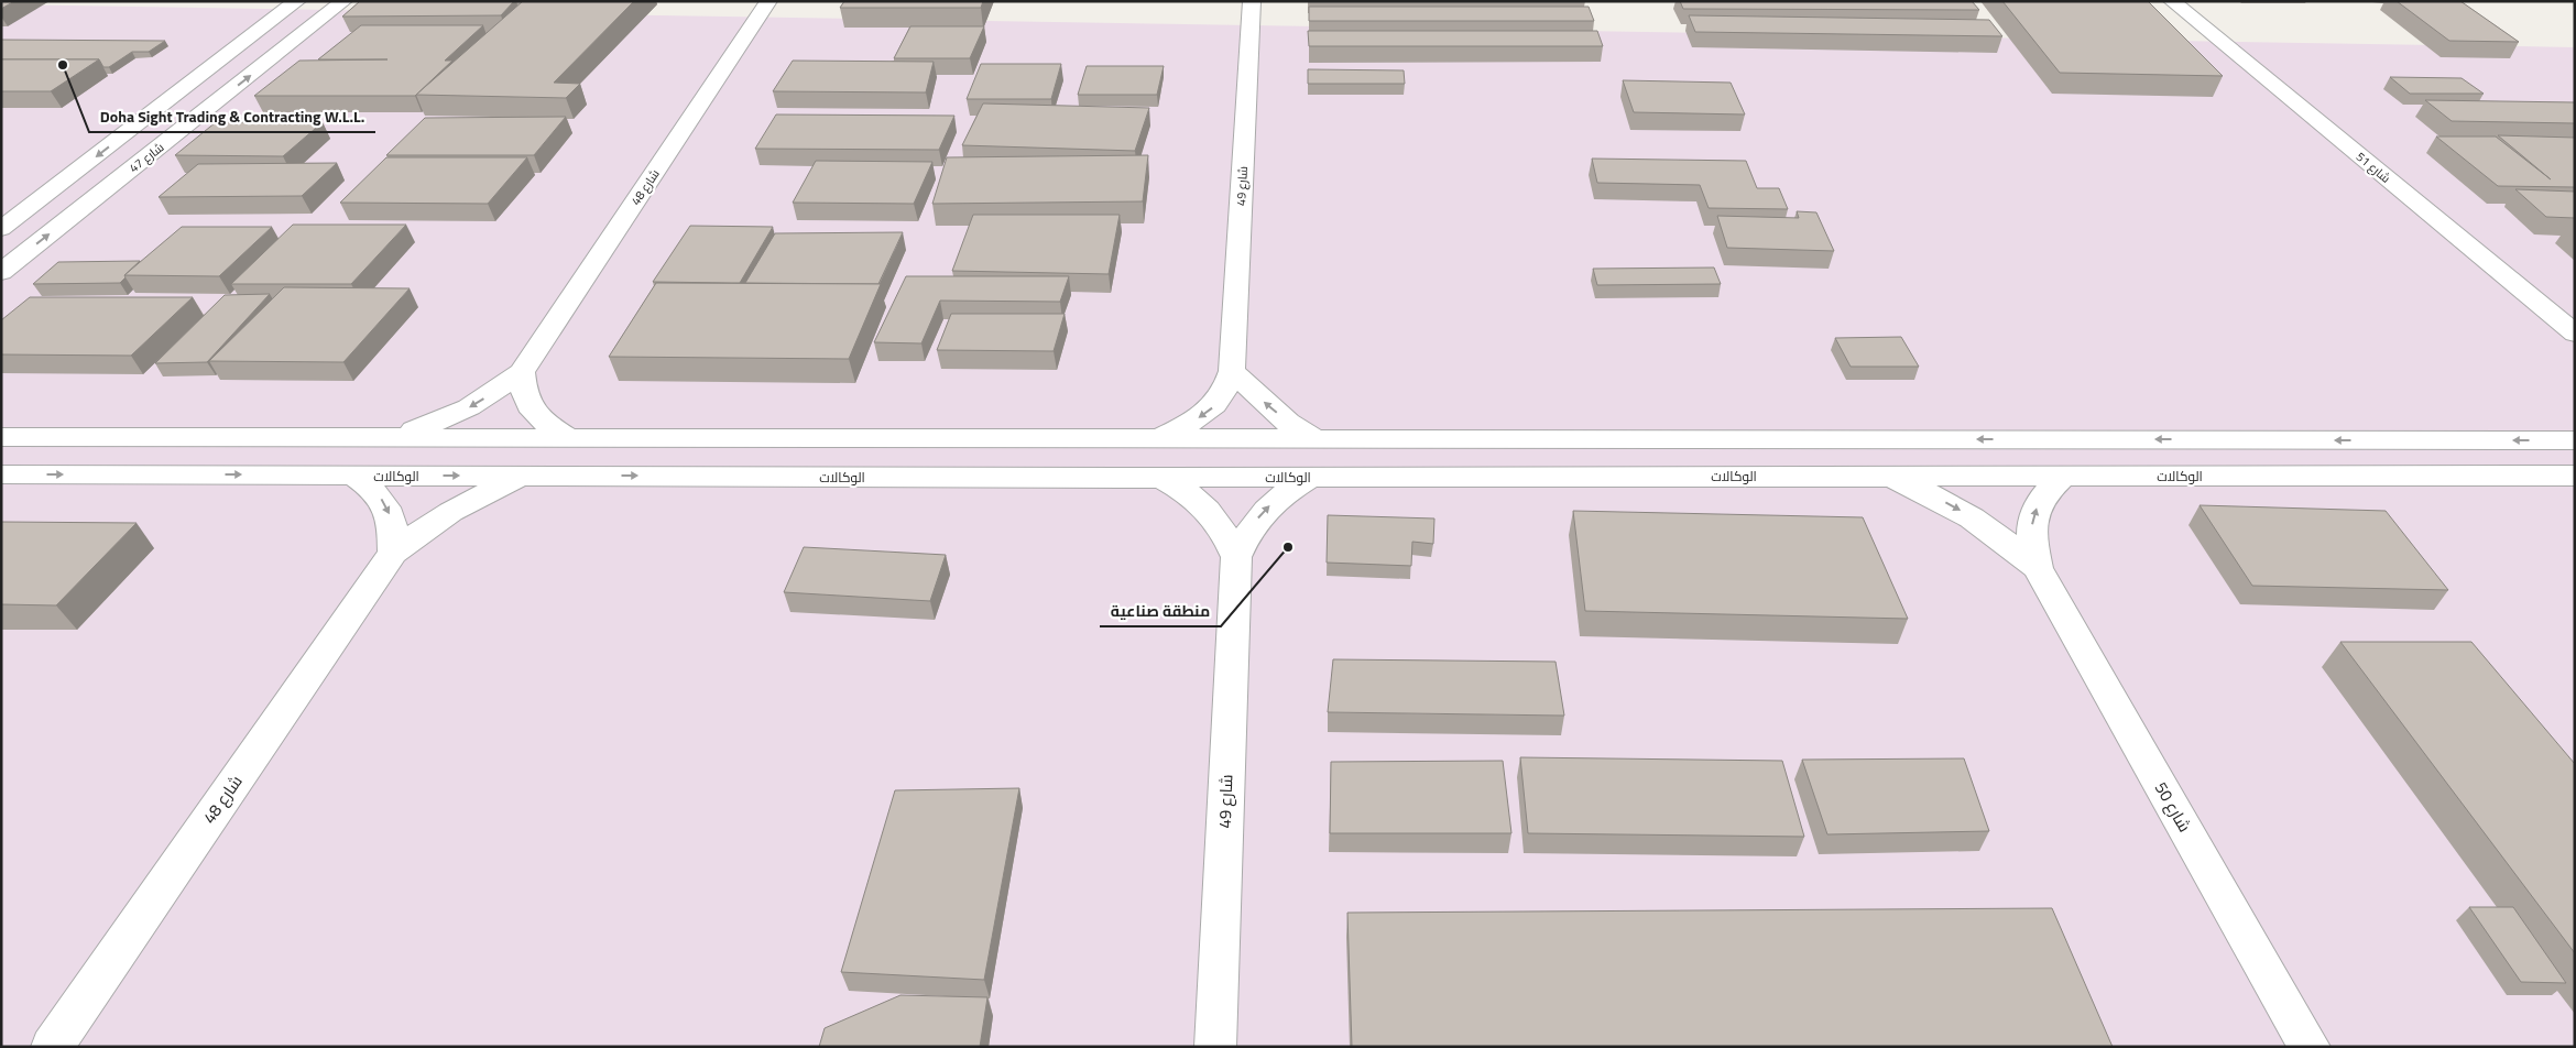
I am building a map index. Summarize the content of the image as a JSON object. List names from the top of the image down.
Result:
{
  "streets": {
    "street": [
      "شارع 47",
      "شارع 51",
      "شارع 49",
      "شارع 48",
      "الوكالات",
      "شارع 50"
    ]
  },
  "crossings": [
    ["شارع 49", "الوكالات"],
    ["شارع 48", "الوكالات"],
    ["الوكالات", "شارع 50"]
  ],
  "places": ["Doha Sight Trading & Contracting W.L.L.", "منطقة صناعية"]
}
